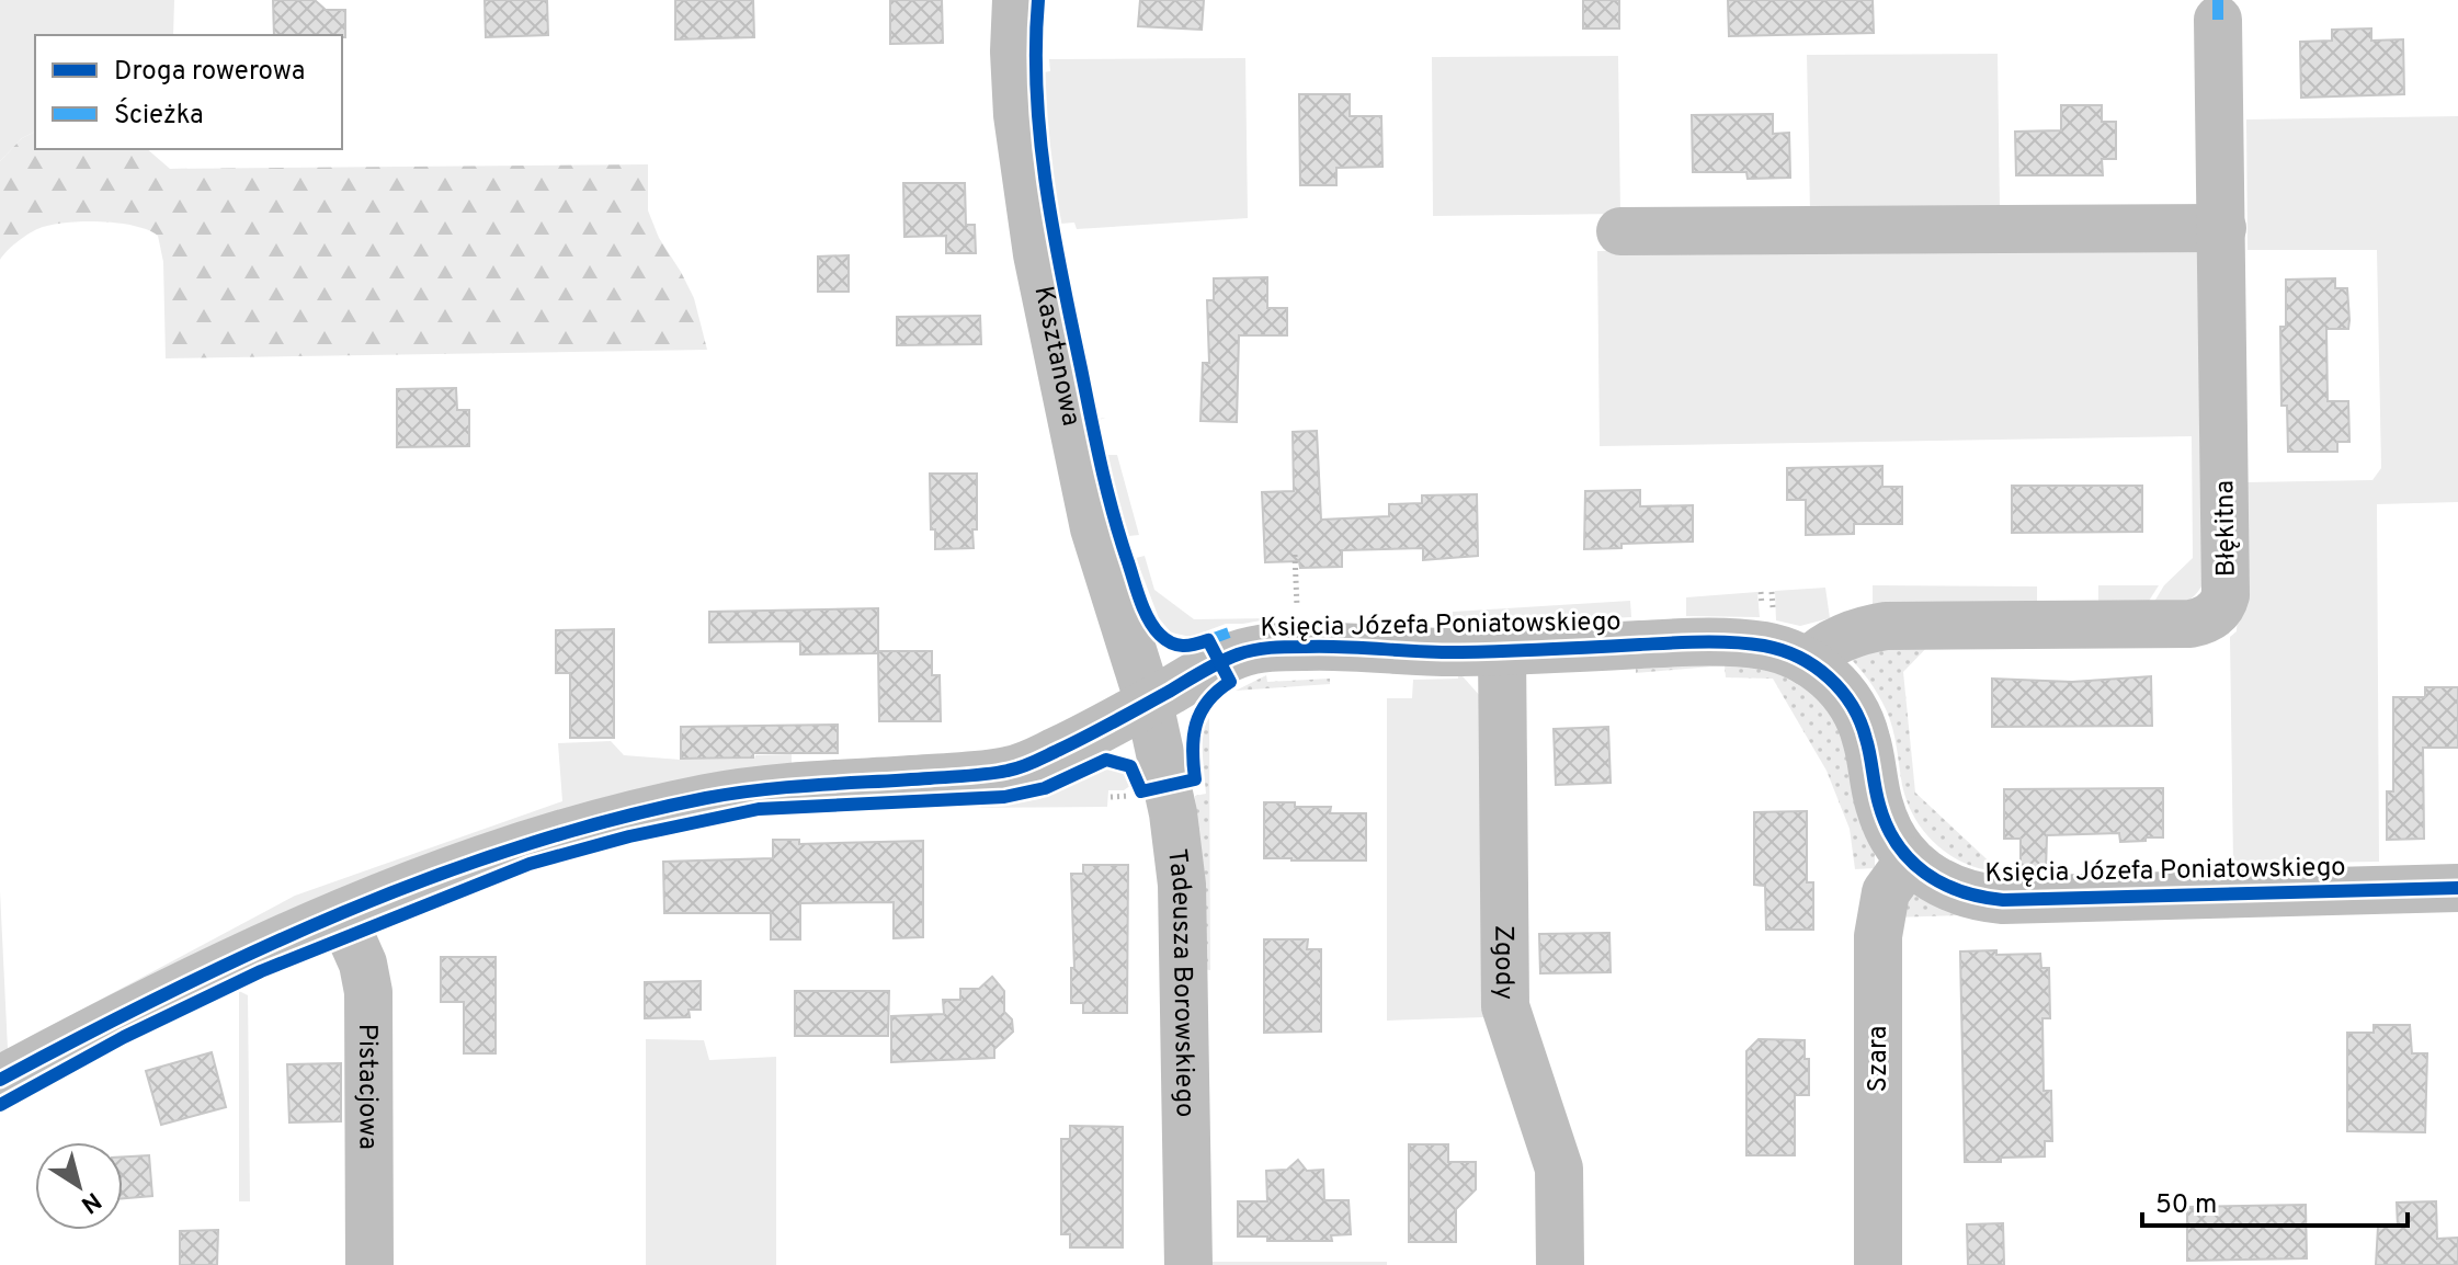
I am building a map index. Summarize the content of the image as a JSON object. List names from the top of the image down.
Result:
{
  "streets": {
    "street": [
      "Kasztanowa",
      "Błękitna",
      "Księcia Józefa Poniatowskiego",
      "Zgody",
      "Tadeusza Borowskiego",
      "Szara",
      "Pistacjowa"
    ]
  },
  "crossings": [
    ["Kasztanowa", "Księcia Józefa Poniatowskiego"],
    ["Kasztanowa", "Tadeusza Borowskiego"],
    ["Błękitna", "Księcia Józefa Poniatowskiego"],
    ["Księcia Józefa Poniatowskiego", "Zgody"],
    ["Księcia Józefa Poniatowskiego", "Tadeusza Borowskiego"],
    ["Księcia Józefa Poniatowskiego", "Szara"],
    ["Księcia Józefa Poniatowskiego", "Pistacjowa"]
  ],
  "legend": ["Droga rowerowa", "Ścieżka"],
  "scale_bar": "50 m",
  "north": "bottom right"
}
